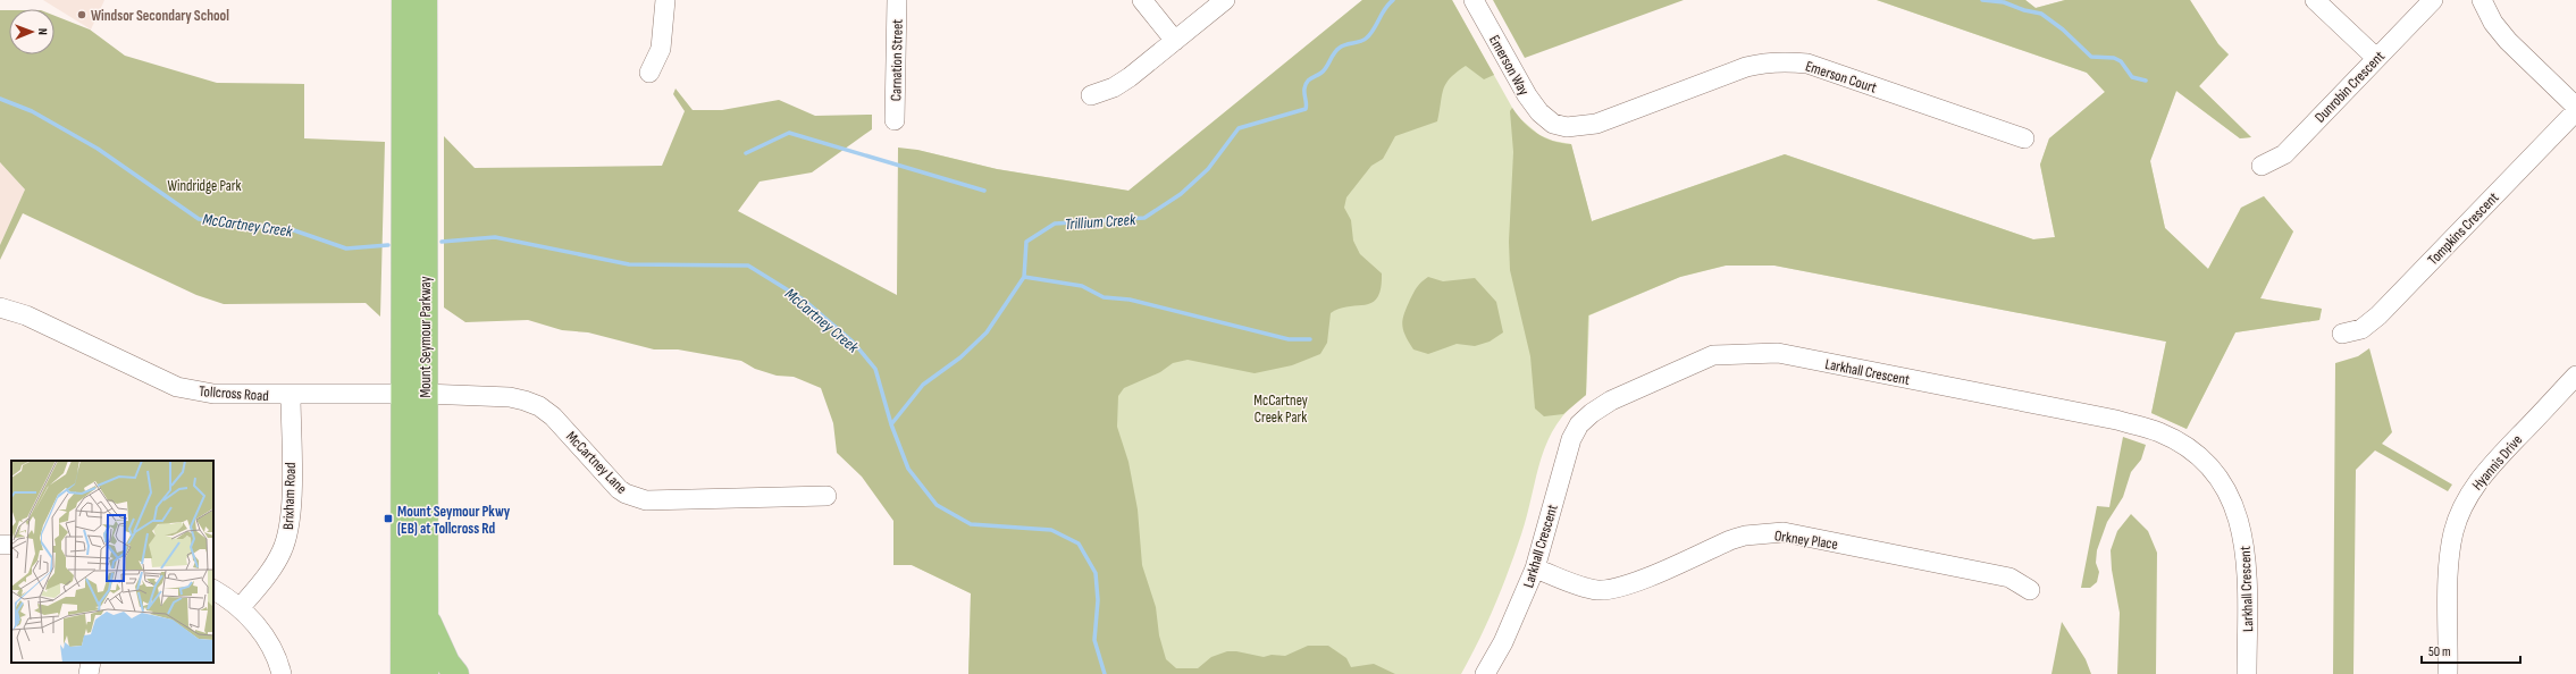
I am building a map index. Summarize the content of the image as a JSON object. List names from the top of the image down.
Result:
{
  "streets": {
    "main road": ["Mount Seymour Parkway"],
    "street": [
      "Carnation Street",
      "Emerson Way",
      "Emerson Court",
      "Dunrobin Crescent",
      "Tompkins Crescent",
      "Larkhall Crescent",
      "Tollcross Road",
      "McCartney Lane",
      "Hyannis Drive",
      "Brixham Road",
      "Orkney Place"
    ]
  },
  "crossings": [
    ["Emerson Way", "Emerson Court"],
    ["Mount Seymour Parkway", "Tollcross Road"],
    ["Mount Seymour Parkway", "McCartney Lane"],
    ["Larkhall Crescent", "Orkney Place"],
    ["Tollcross Road", "McCartney Lane"],
    ["Tollcross Road", "Brixham Road"]
  ],
  "water": ["Trillium Creek", "McCartney Creek"],
  "parks": ["Windridge Park", "McCartney Creek Park"],
  "places": {
    "other": ["Windsor Secondary School"],
    "transit": ["Mount Seymour Pkwy (EB) at Tollcross Rd"]
  },
  "scale_bar": "50 m",
  "north": "right"
}
